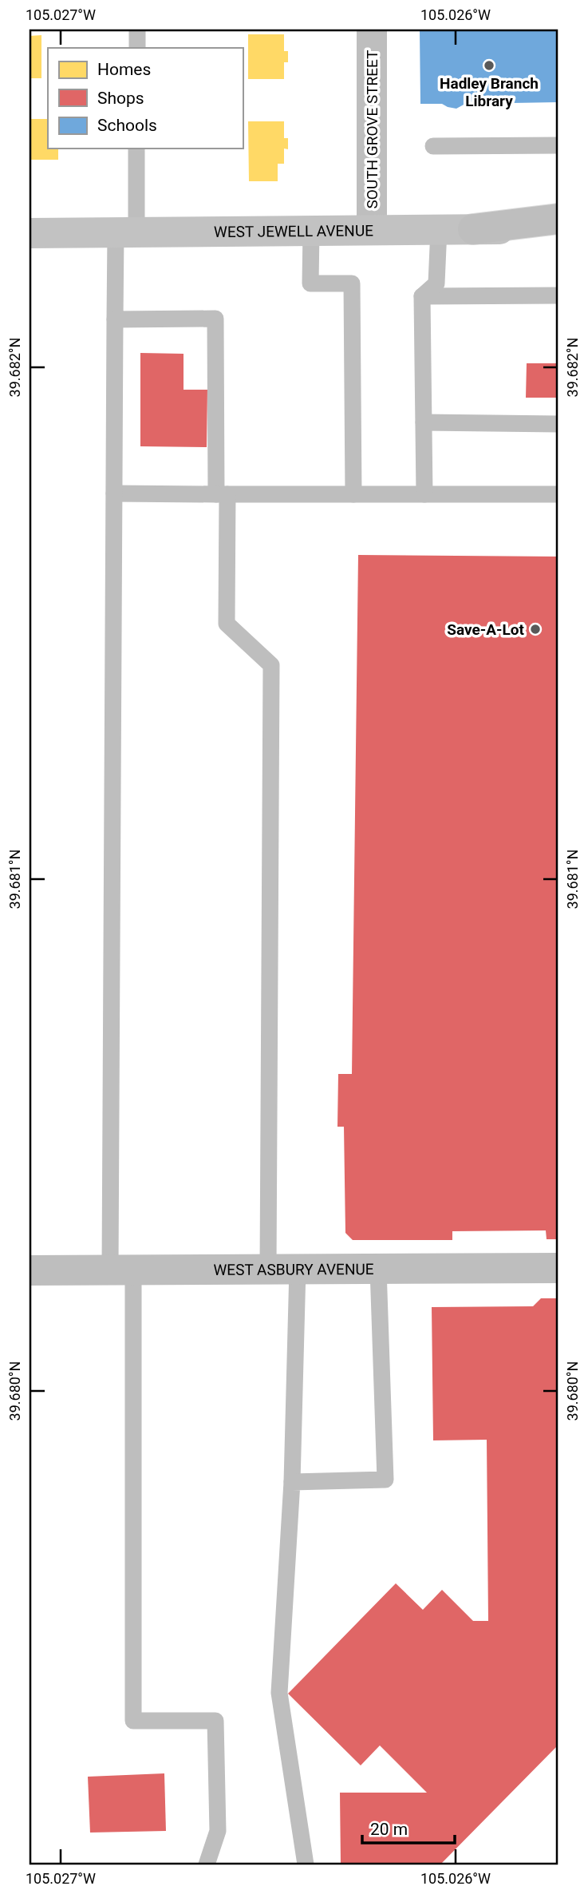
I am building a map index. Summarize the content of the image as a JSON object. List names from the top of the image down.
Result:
{
  "streets": {
    "main road": ["WEST JEWELL AVENUE"],
    "street": ["SOUTH GROVE STREET", "WEST ASBURY AVENUE"]
  },
  "crossings": [
    ["SOUTH GROVE STREET", "WEST JEWELL AVENUE"]
  ],
  "places": ["Hadley Branch Library", "Save-A-Lot"],
  "legend": ["Homes", "Shops", "Schools"],
  "scale_bar": "20 m",
  "coordinates": [
    "105.027°W",
    "105.026°W",
    "39.682°N",
    "39.681°N",
    "39.680°N"
  ]
}
